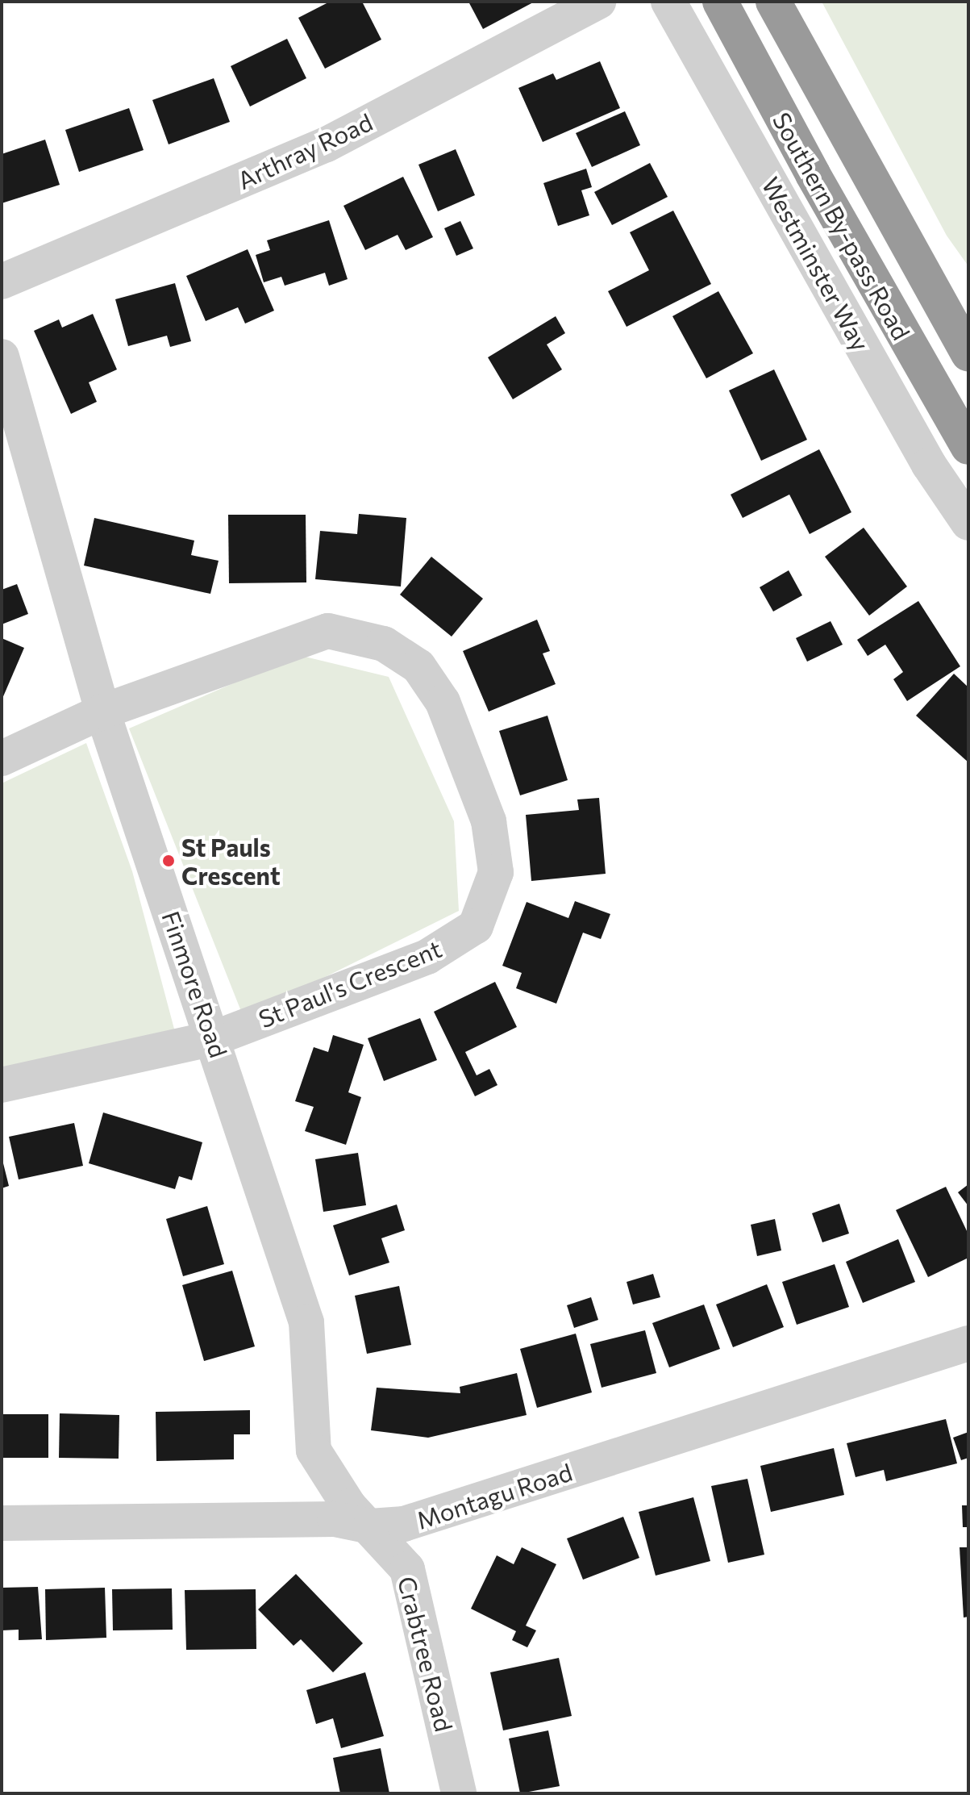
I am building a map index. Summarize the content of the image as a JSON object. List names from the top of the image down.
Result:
{
  "streets": {
    "highway": ["Southern By-pass Road"],
    "street": [
      "Arthray Road",
      "Westminster Way",
      "St Paul's Crescent",
      "Finmore Road",
      "Montagu Road",
      "Crabtree Road"
    ]
  },
  "crossings": [
    ["St Paul's Crescent", "Finmore Road"],
    ["Finmore Road", "Montagu Road"],
    ["Finmore Road", "Crabtree Road"],
    ["Montagu Road", "Crabtree Road"]
  ],
  "places": ["St Pauls Crescent"]
}
